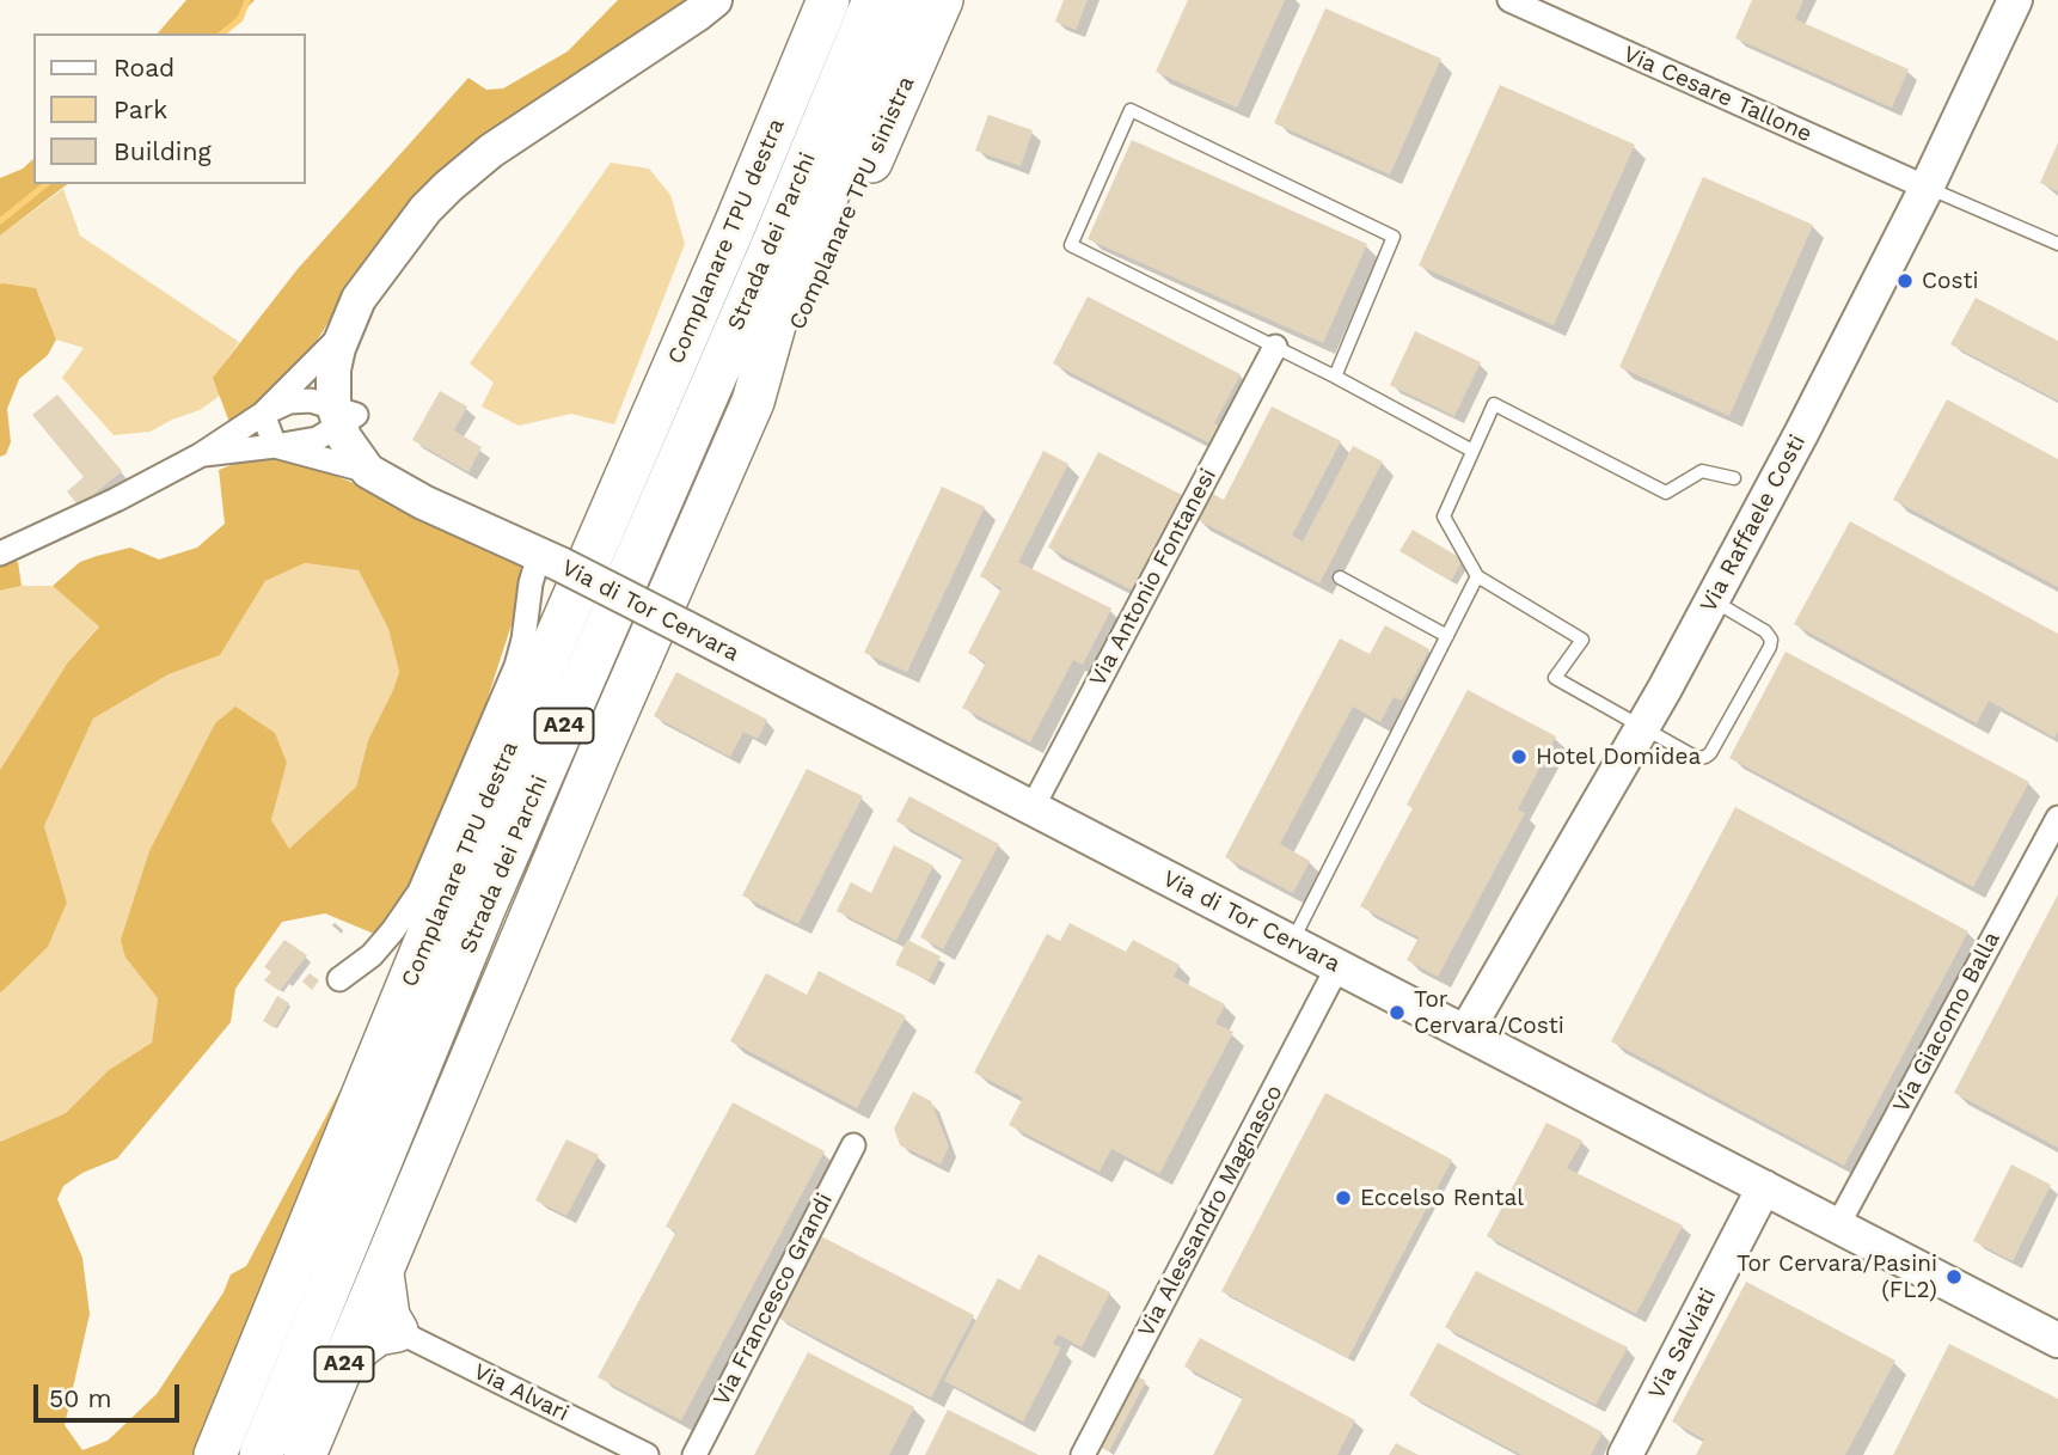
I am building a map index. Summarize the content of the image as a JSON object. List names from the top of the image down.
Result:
{
  "streets": {
    "highway": [
      "Complanare TPU sinistra",
      "Complanare TPU destra",
      "Strada dei Parchi",
      "A24"
    ],
    "street": [
      "Via Cesare Tallone",
      "Via Raffaele Costi",
      "Via Antonio Fontanesi",
      "Via di Tor Cervara",
      "Via Giacomo Balla",
      "Via Alessandro Magnasco",
      "Via Francesco Grandi",
      "Via Salviati",
      "Via Alvari"
    ]
  },
  "crossings": [
    ["Via Cesare Tallone", "Via Raffaele Costi"],
    ["Complanare TPU sinistra", "Strada dei Parchi"],
    ["Via Raffaele Costi", "Via di Tor Cervara"],
    ["Via Antonio Fontanesi", "Via di Tor Cervara"],
    ["Via di Tor Cervara", "Via Giacomo Balla"],
    ["Via di Tor Cervara", "Via Alessandro Magnasco"],
    ["Via di Tor Cervara", "Via Salviati"]
  ],
  "places": [
    "Costi",
    "Hotel Domidea",
    "Tor Cervara/Costi",
    "Eccelso Rental",
    "Tor Cervara/Pasini (FL2)"
  ],
  "legend": ["Road", "Park", "Building"],
  "scale_bar": "50 m"
}
